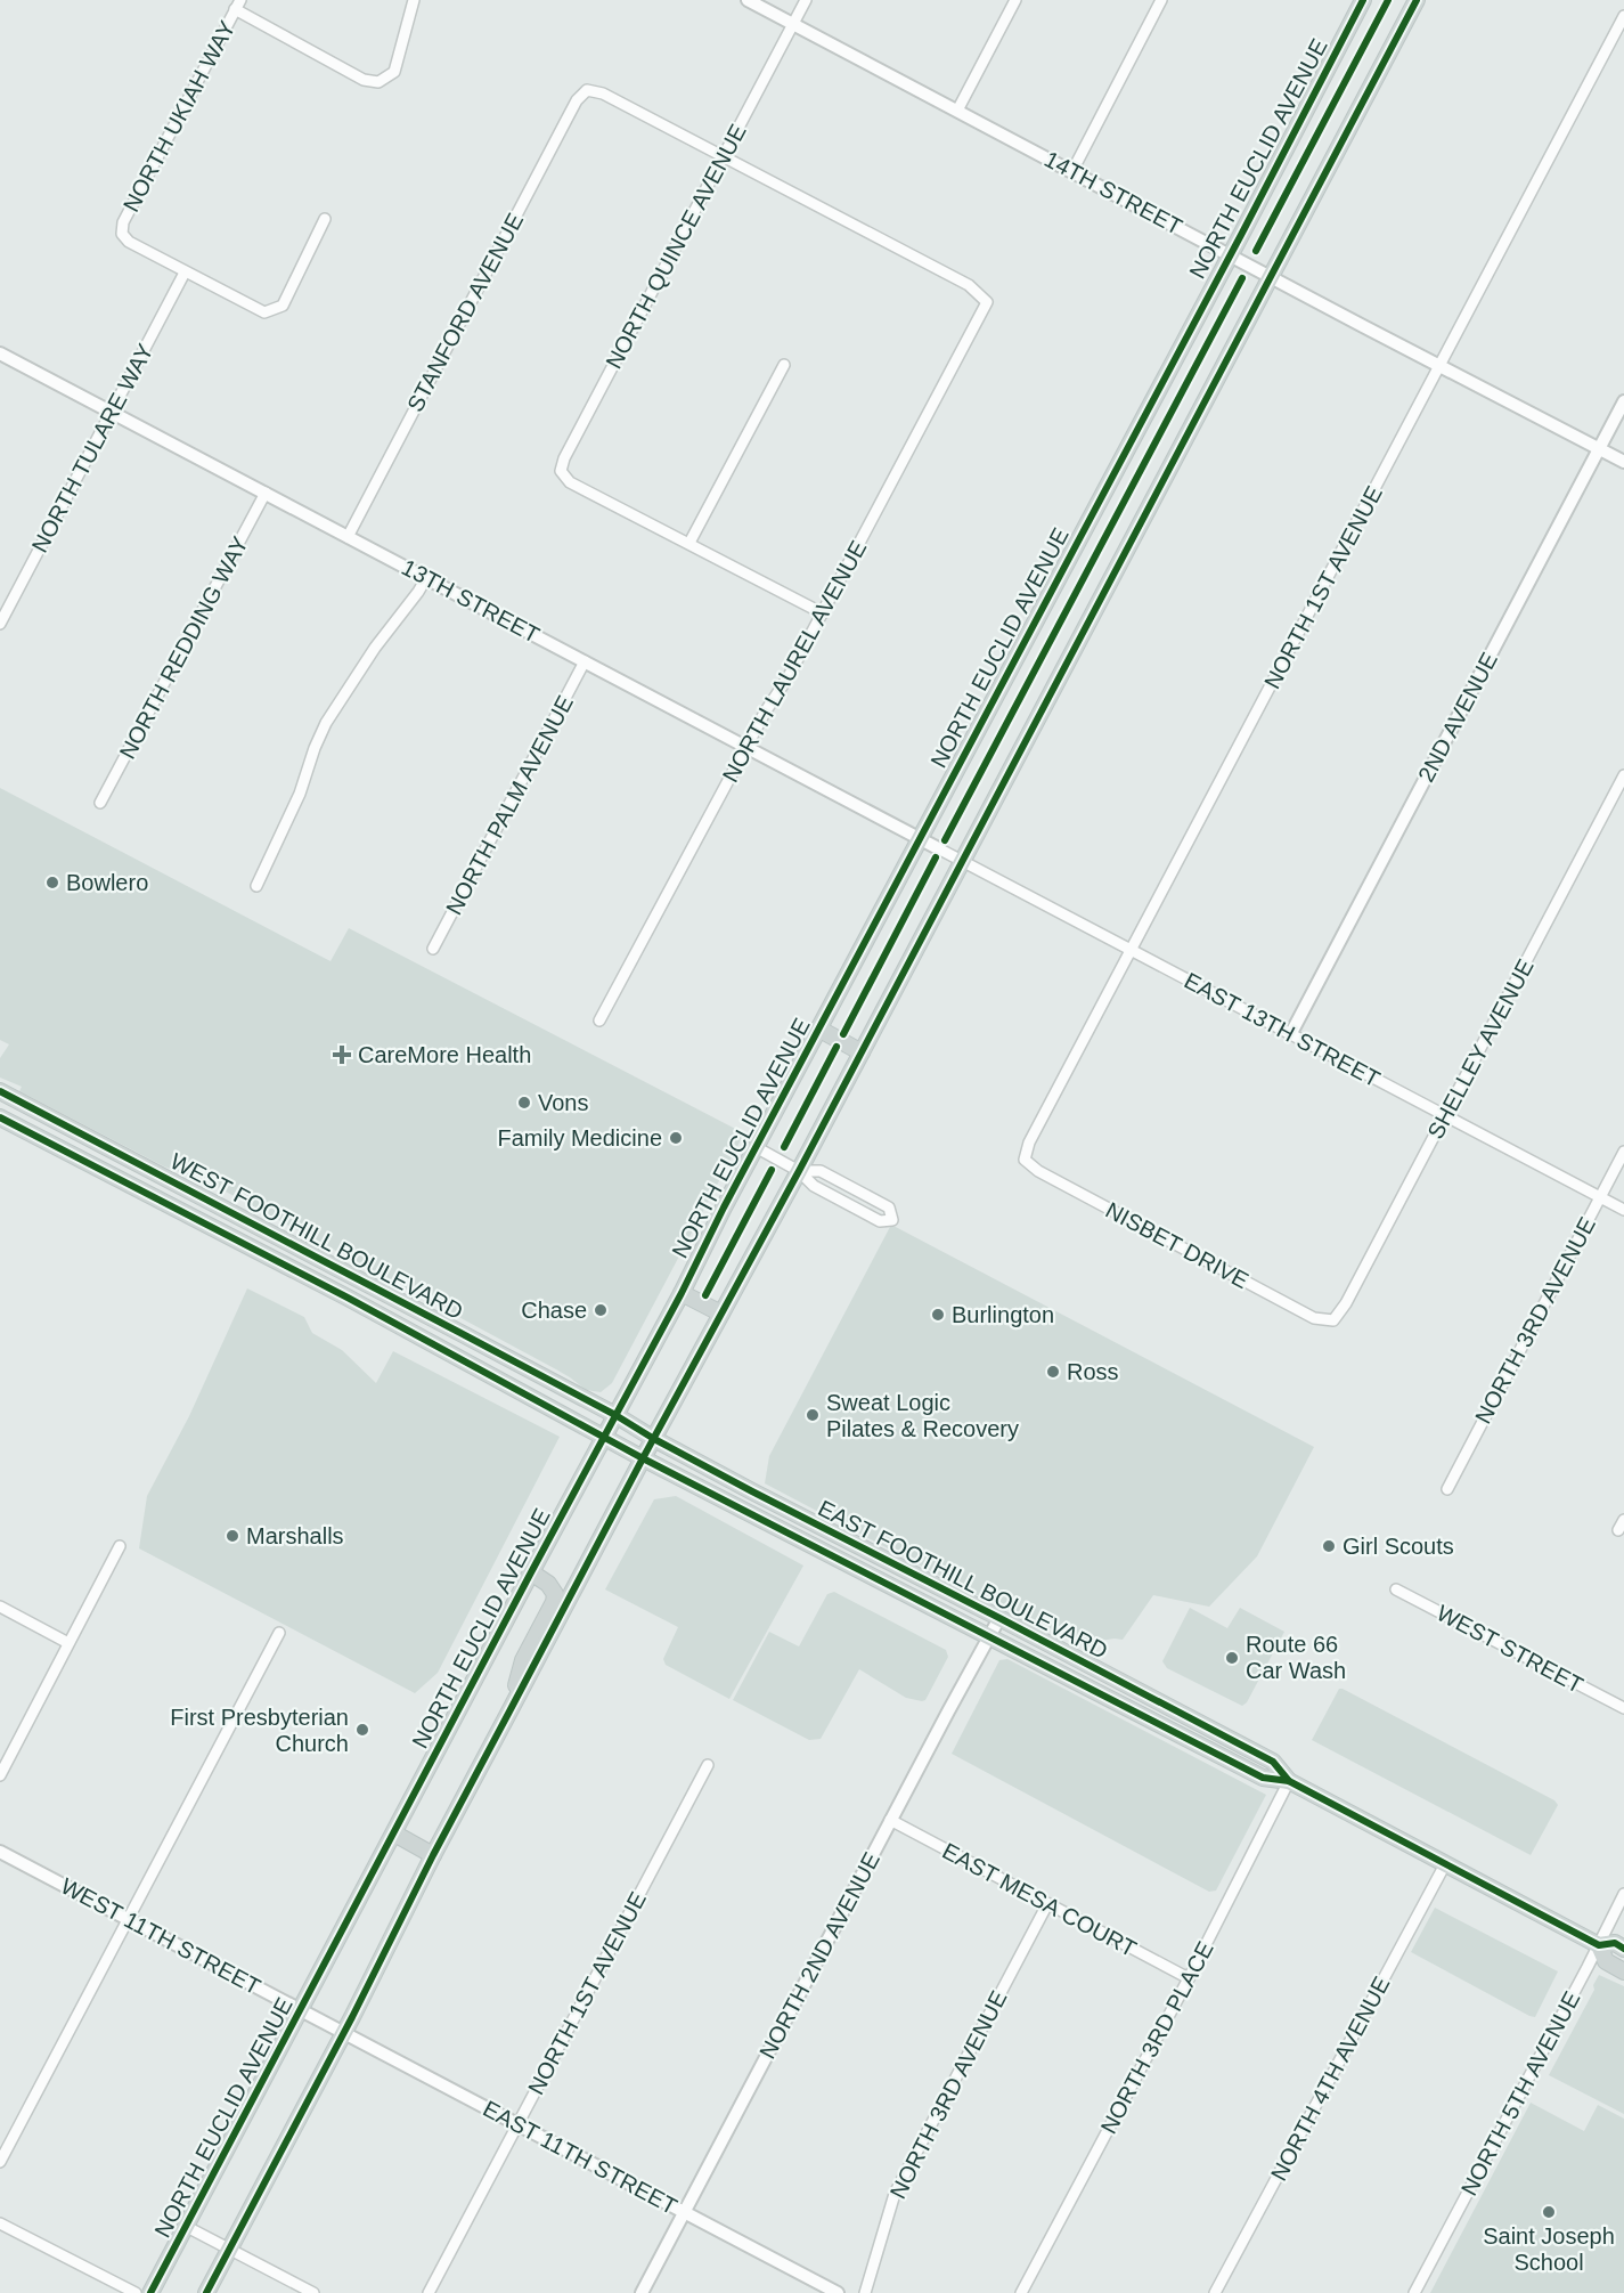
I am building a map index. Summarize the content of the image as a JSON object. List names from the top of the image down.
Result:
{
  "streets": {
    "main road": ["NORTH EUCLID AVENUE", "WEST FOOTHILL BOULEVARD", "EAST FOOTHILL BOULEVARD"],
    "street": [
      "NORTH UKIAH WAY",
      "14TH STREET",
      "NORTH QUINCE AVENUE",
      "STANFORD AVENUE",
      "NORTH TULARE WAY",
      "NORTH 1ST AVENUE",
      "13TH STREET",
      "NORTH REDDING WAY",
      "NORTH LAUREL AVENUE",
      "2ND AVENUE",
      "NORTH PALM AVENUE",
      "EAST 13TH STREET",
      "SHELLEY AVENUE",
      "NISBET DRIVE",
      "NORTH 3RD AVENUE",
      "WEST STREET",
      "EAST MESA COURT",
      "WEST 11TH STREET",
      "NORTH 2ND AVENUE",
      "NORTH 3RD PLACE",
      "NORTH 4TH AVENUE",
      "NORTH 5TH AVENUE",
      "EAST 11TH STREET"
    ]
  },
  "crossings": [
    ["NORTH UKIAH WAY", "NORTH TULARE WAY"],
    ["NORTH EUCLID AVENUE", "14TH STREET"],
    ["NORTH EUCLID AVENUE", "13TH STREET"],
    ["NORTH EUCLID AVENUE", "WEST FOOTHILL BOULEVARD"],
    ["NORTH EUCLID AVENUE", "EAST FOOTHILL BOULEVARD"],
    ["NORTH EUCLID AVENUE", "WEST 11TH STREET"],
    ["14TH STREET", "NORTH QUINCE AVENUE"],
    ["14TH STREET", "NORTH 1ST AVENUE"],
    ["14TH STREET", "2ND AVENUE"],
    ["NORTH QUINCE AVENUE", "STANFORD AVENUE"],
    ["NORTH QUINCE AVENUE", "NORTH LAUREL AVENUE"],
    ["STANFORD AVENUE", "13TH STREET"],
    ["STANFORD AVENUE", "NORTH LAUREL AVENUE"],
    ["NORTH TULARE WAY", "13TH STREET"],
    ["NORTH 1ST AVENUE", "EAST 13TH STREET"],
    ["NORTH 1ST AVENUE", "NISBET DRIVE"],
    ["NORTH 1ST AVENUE", "EAST 11TH STREET"],
    ["13TH STREET", "NORTH REDDING WAY"],
    ["13TH STREET", "NORTH LAUREL AVENUE"],
    ["13TH STREET", "NORTH PALM AVENUE"],
    ["13TH STREET", "EAST 13TH STREET"],
    ["2ND AVENUE", "EAST 13TH STREET"],
    ["EAST 13TH STREET", "SHELLEY AVENUE"],
    ["EAST 13TH STREET", "NORTH 3RD AVENUE"],
    ["SHELLEY AVENUE", "NISBET DRIVE"],
    ["WEST FOOTHILL BOULEVARD", "EAST FOOTHILL BOULEVARD"],
    ["NORTH 3RD AVENUE", "EAST MESA COURT"],
    ["EAST FOOTHILL BOULEVARD", "NORTH 2ND AVENUE"],
    ["EAST FOOTHILL BOULEVARD", "NORTH 3RD PLACE"],
    ["EAST FOOTHILL BOULEVARD", "NORTH 4TH AVENUE"],
    ["EAST FOOTHILL BOULEVARD", "NORTH 5TH AVENUE"],
    ["EAST MESA COURT", "NORTH 2ND AVENUE"],
    ["EAST MESA COURT", "NORTH 3RD PLACE"],
    ["WEST 11TH STREET", "EAST 11TH STREET"],
    ["NORTH 2ND AVENUE", "EAST 11TH STREET"]
  ],
  "places": {
    "other": [
      "Bowlero",
      "Vons",
      "Family Medicine",
      "Chase",
      "Burlington",
      "Ross",
      "Sweat Logic Pilates & Recovery",
      "Marshalls",
      "Girl Scouts",
      "Route 66 Car Wash",
      "First Presbyterian Church",
      "Saint Joseph School"
    ],
    "health": ["CareMore Health"]
  }
}
